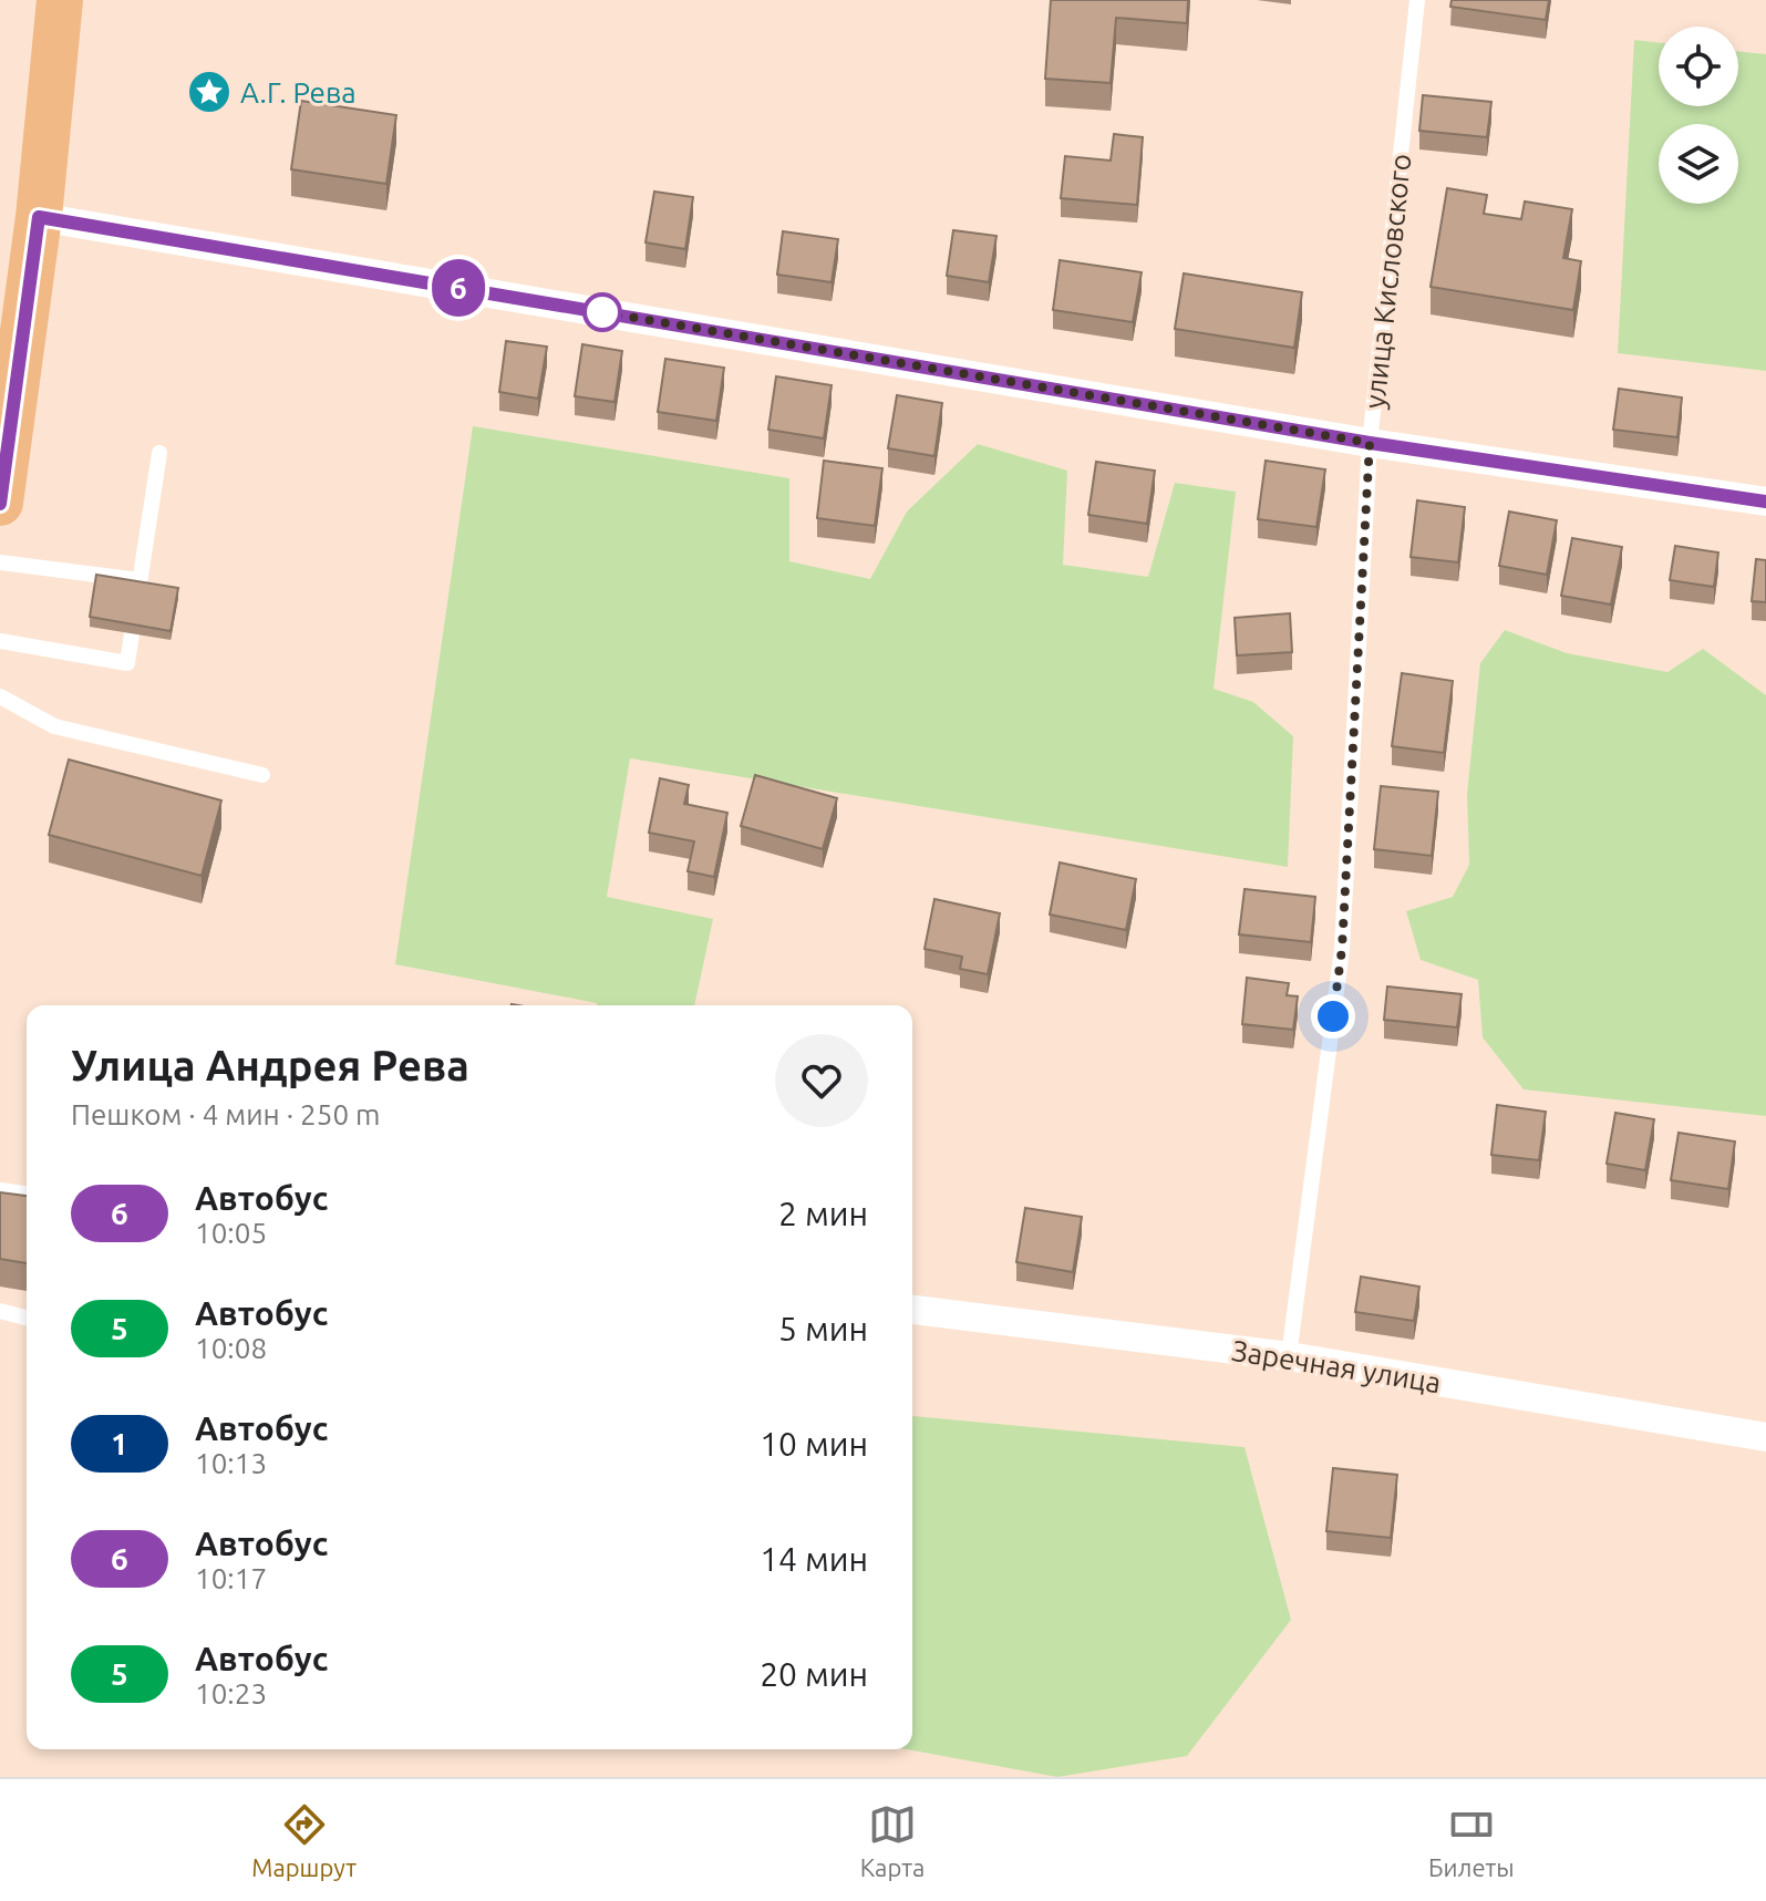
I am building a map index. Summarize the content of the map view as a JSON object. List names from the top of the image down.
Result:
{
  "streets": {
    "street": ["Заречная улица"],
    "lane": ["улица Кисловского"]
  },
  "crossings": [
    ["улица Кисловского", "Заречная улица"]
  ],
  "places": {
    "place": ["А.Г. Рева"]
  },
  "lines": ["bus line 6"],
  "page": {
    "on_map": "6",
    "heading": ["Улица Андрея Рева", "Пешком · 4 мин · 250 m"],
    "list": [
      {
        "mark": "6",
        "name": "Автобус",
        "note": "10:05",
        "value": "2 мин"
      },
      {
        "mark": "5",
        "name": "Автобус",
        "note": "10:08",
        "value": "5 мин"
      },
      {
        "mark": "1",
        "name": "Автобус",
        "note": "10:13",
        "value": "10 мин"
      },
      {
        "mark": "6",
        "name": "Автобус",
        "note": "10:17",
        "value": "14 мин"
      },
      {
        "mark": "5",
        "name": "Автобус",
        "note": "10:23",
        "value": "20 мин"
      }
    ],
    "tabs": ["Маршрут", "Карта", "Билеты"]
  }
}
